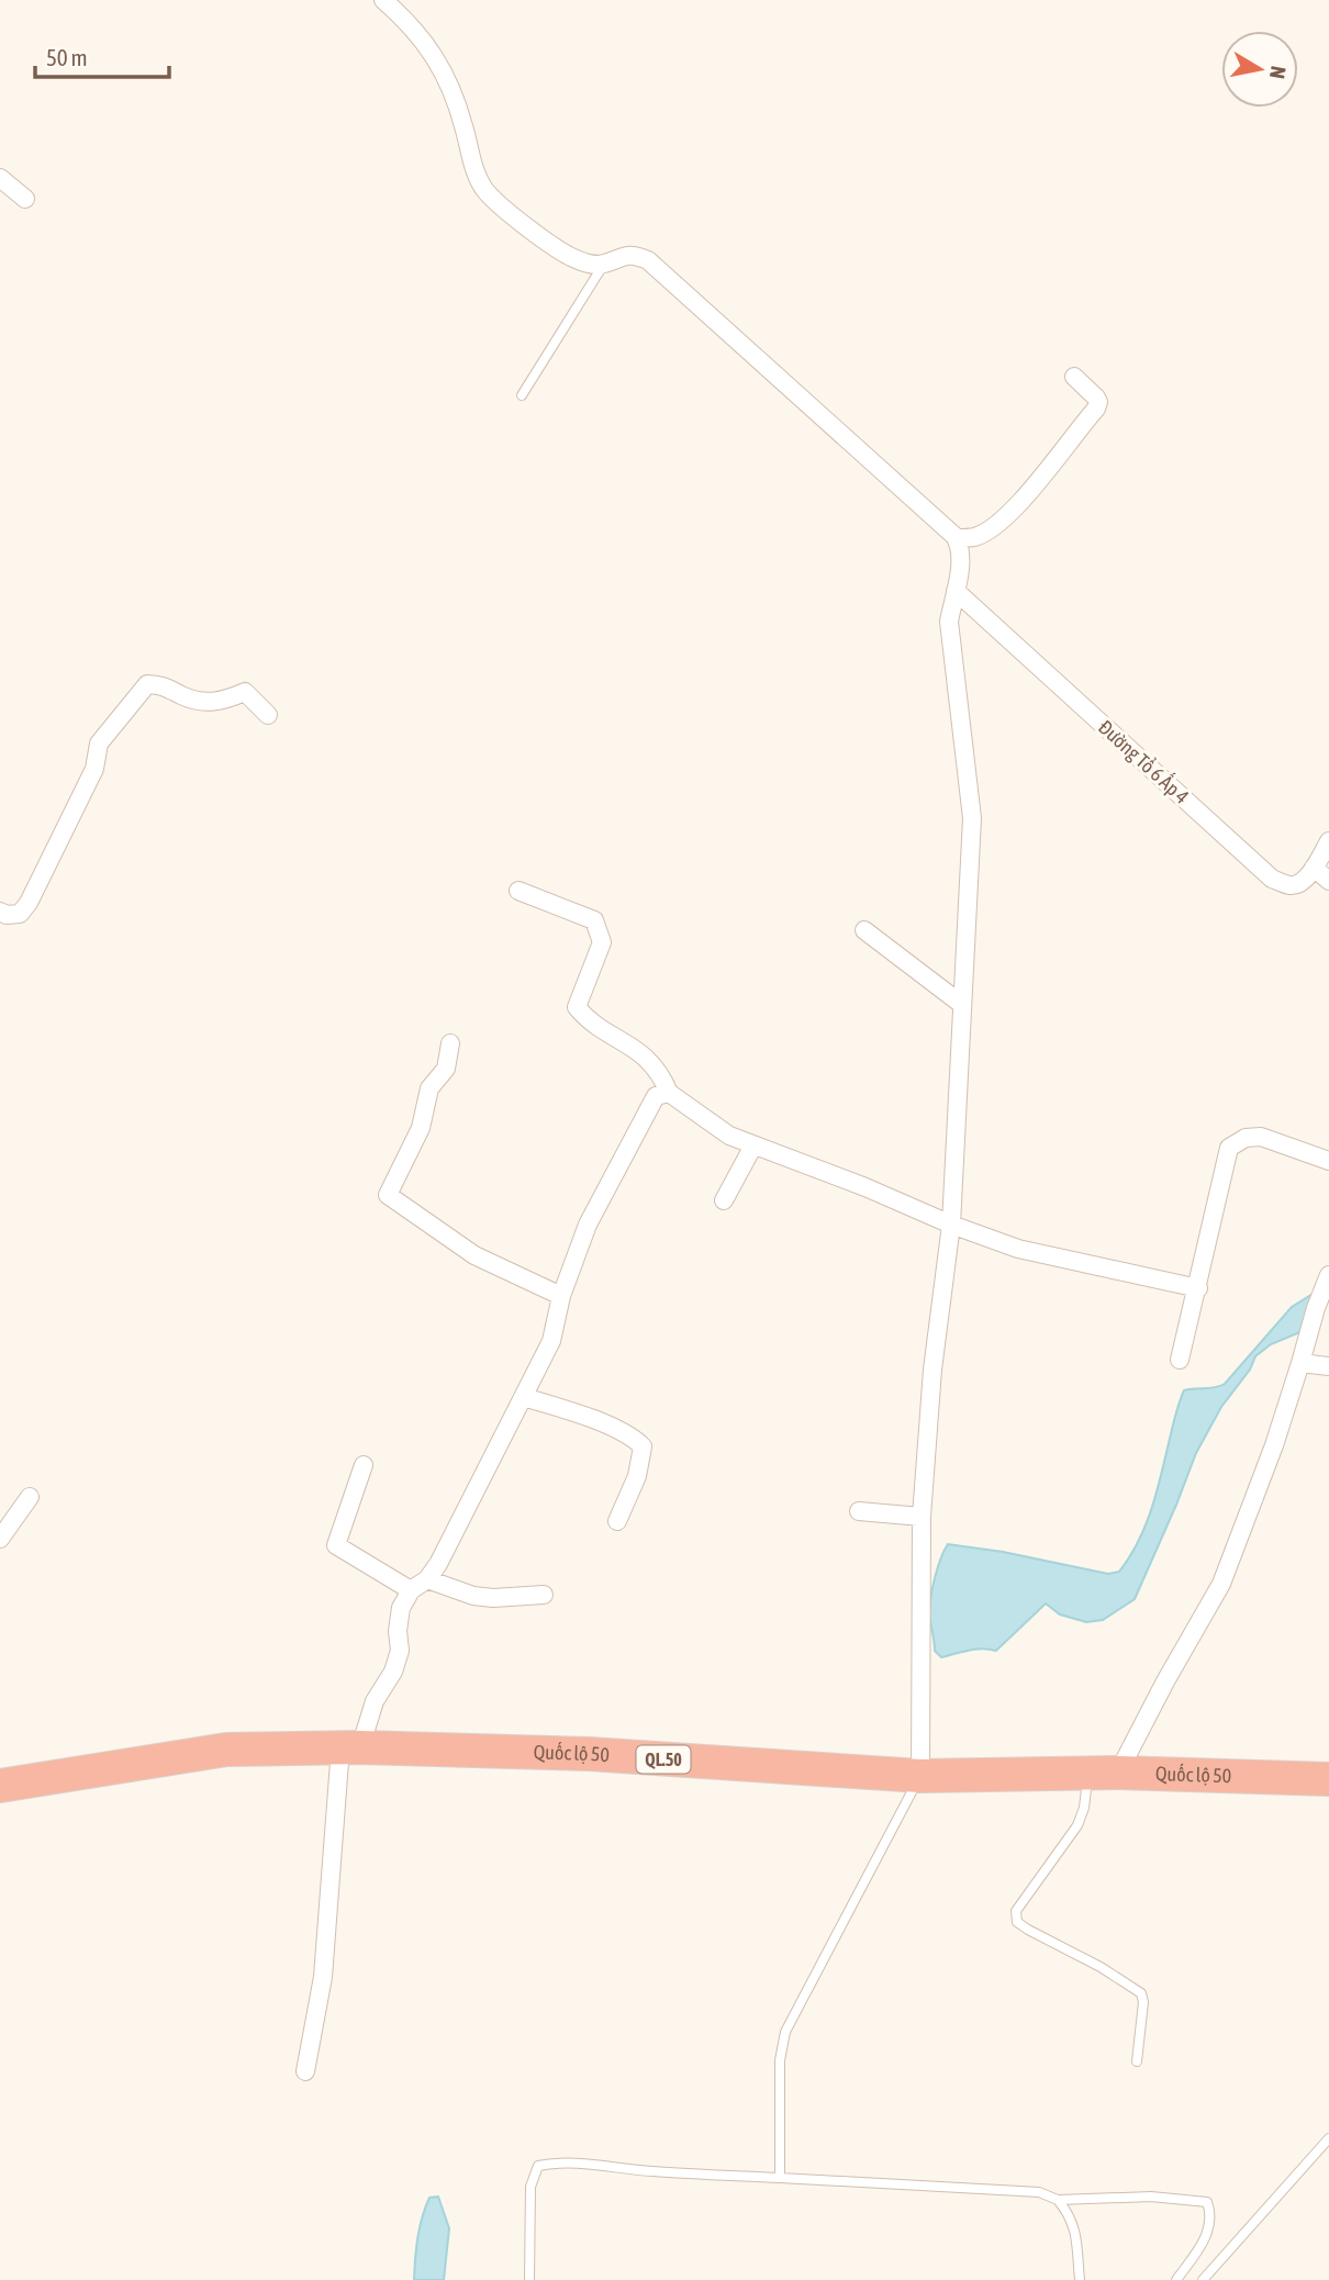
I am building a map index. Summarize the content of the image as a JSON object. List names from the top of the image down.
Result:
{
  "streets": {
    "highway": ["Quốc lộ 50", "QL.50"],
    "street": ["Đường Tổ 6 Ấp 4"]
  },
  "scale_bar": "50 m",
  "north": "right"
}
